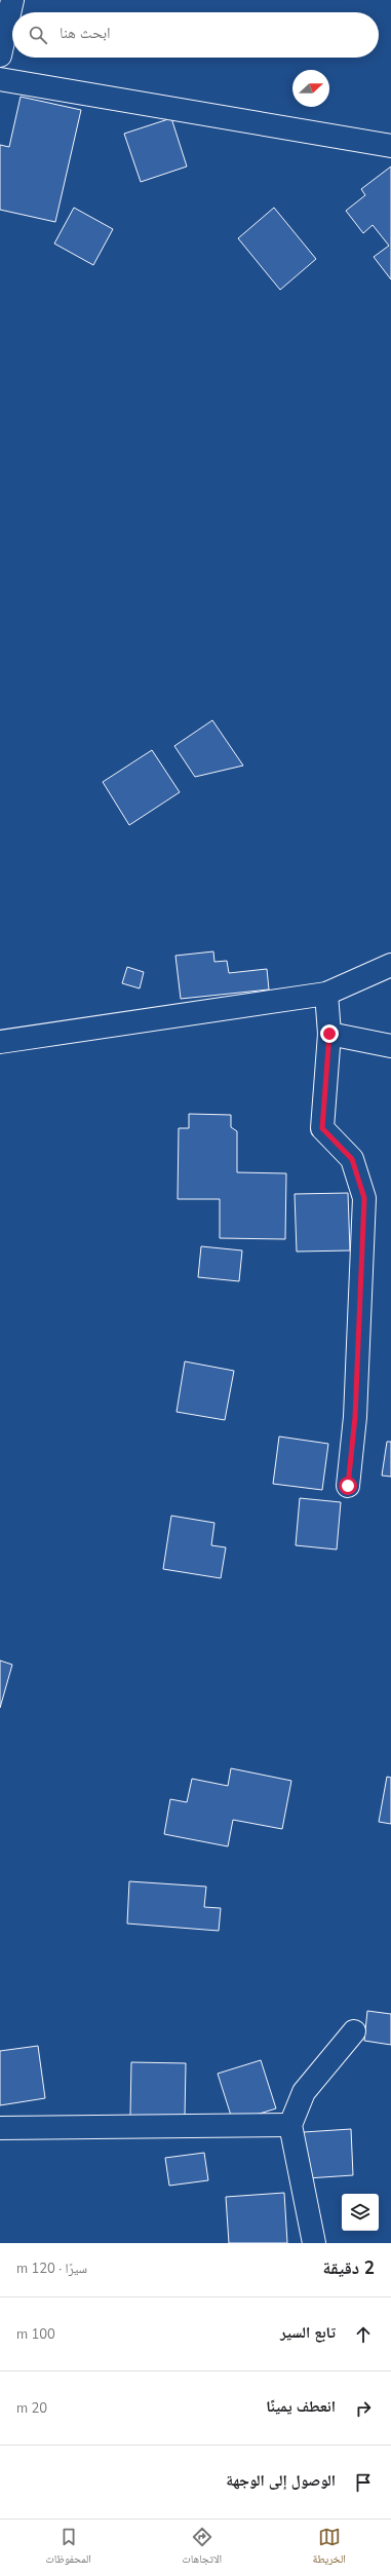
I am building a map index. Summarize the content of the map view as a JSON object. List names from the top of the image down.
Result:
{
  "north": "right",
  "page": {
    "search": "ابحث هنا",
    "heading": ["2 دقيقة", "سيرًا · 120 m"],
    "list": [
      ["تابع السير", "100 m"],
      ["انعطف يمينًا", "20 m"],
      "الوصول إلى الوجهة"
    ],
    "nav": ["الخريطة", "الاتجاهات", "المحفوظات"]
  }
}
